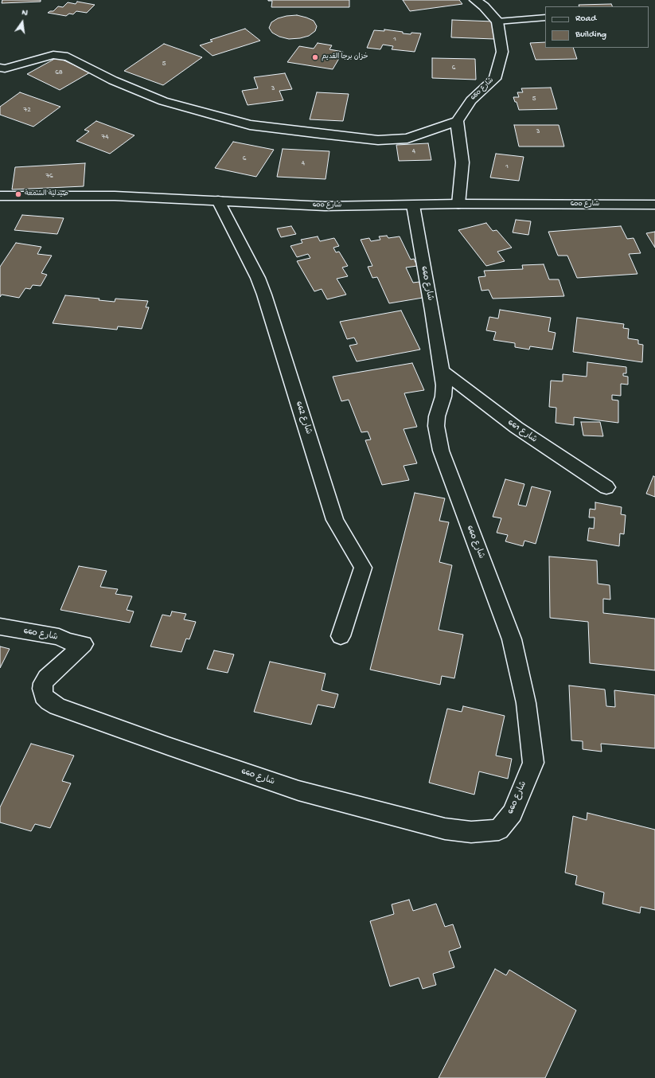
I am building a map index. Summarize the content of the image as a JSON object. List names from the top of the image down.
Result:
{
  "streets": {
    "street": [
      "شارع 650",
      "شارع 600",
      "شارع 660",
      "شارع 662",
      "شارع 661"
    ]
  },
  "crossings": [
    ["شارع 600", "شارع 660"],
    ["شارع 600", "شارع 662"],
    ["شارع 660", "شارع 661"]
  ],
  "places": ["خزان برجا القديم", "صيدلية الشمعة"],
  "house_numbers": [
    "1",
    "5",
    "6",
    "68",
    "3",
    "5",
    "72",
    "3",
    "74",
    "4",
    "6",
    "4",
    "1",
    "76"
  ],
  "legend": ["Road", "Building"],
  "north": "top"
}
